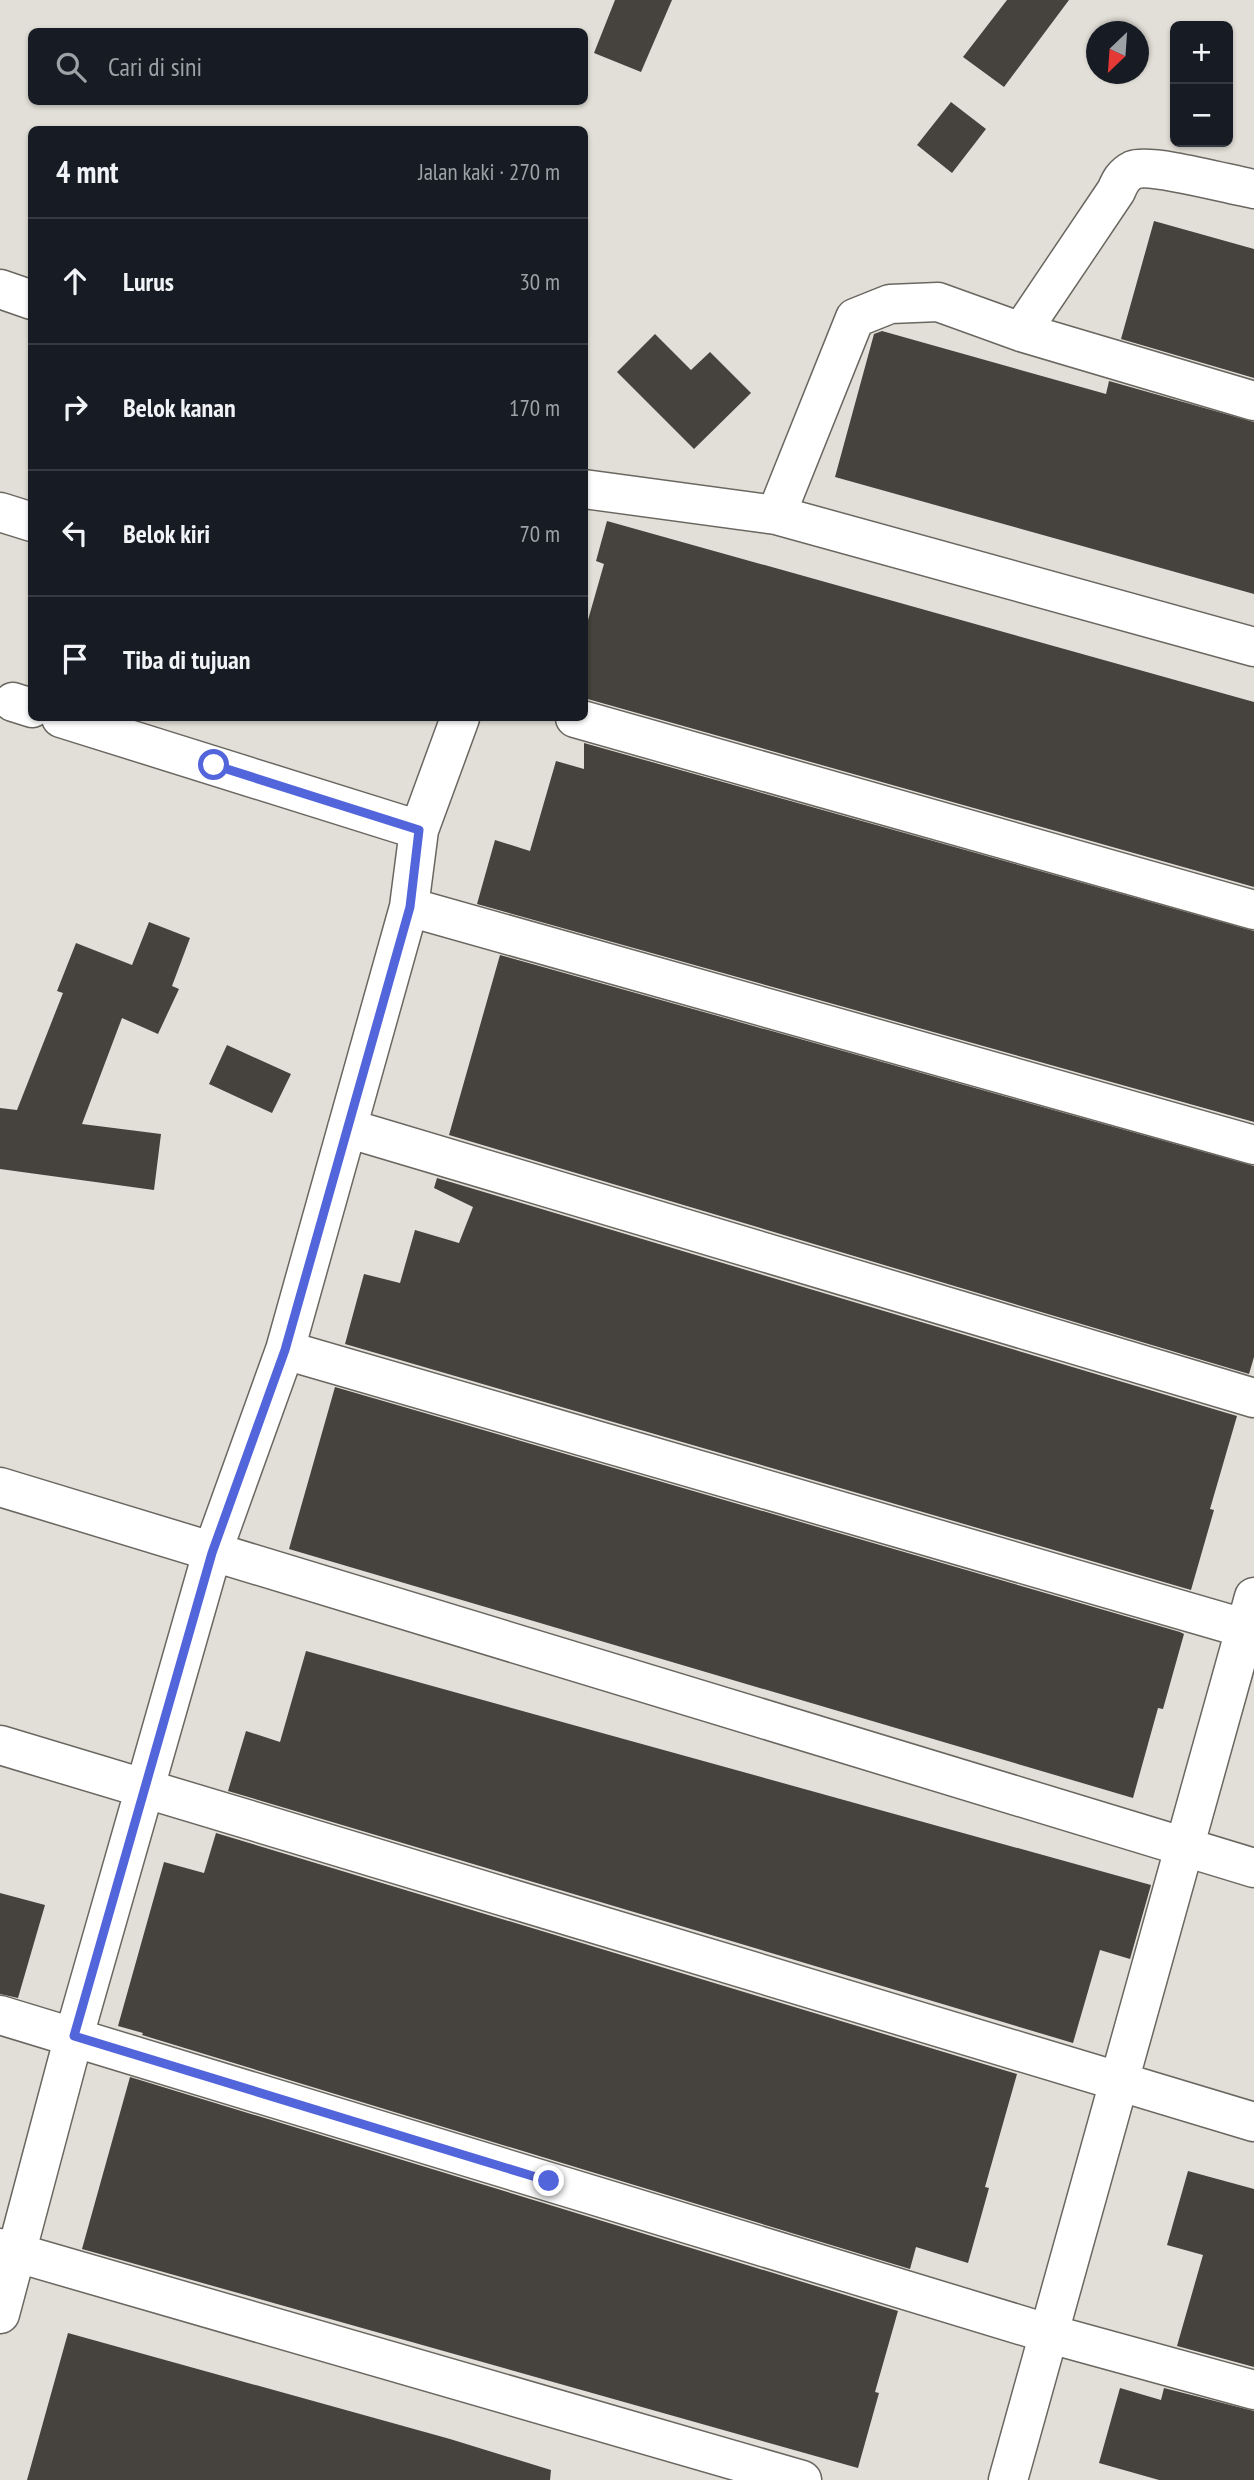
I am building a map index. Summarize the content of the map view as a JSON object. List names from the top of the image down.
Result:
{
  "north": "bottom left",
  "page": {
    "map_buttons": ["+", "−"],
    "search": "Cari di sini",
    "heading": ["4 mnt", "Jalan kaki · 270 m"],
    "list": [
      ["Lurus", "30 m"],
      ["Belok kanan", "170 m"],
      ["Belok kiri", "70 m"],
      "Tiba di tujuan"
    ]
  }
}
